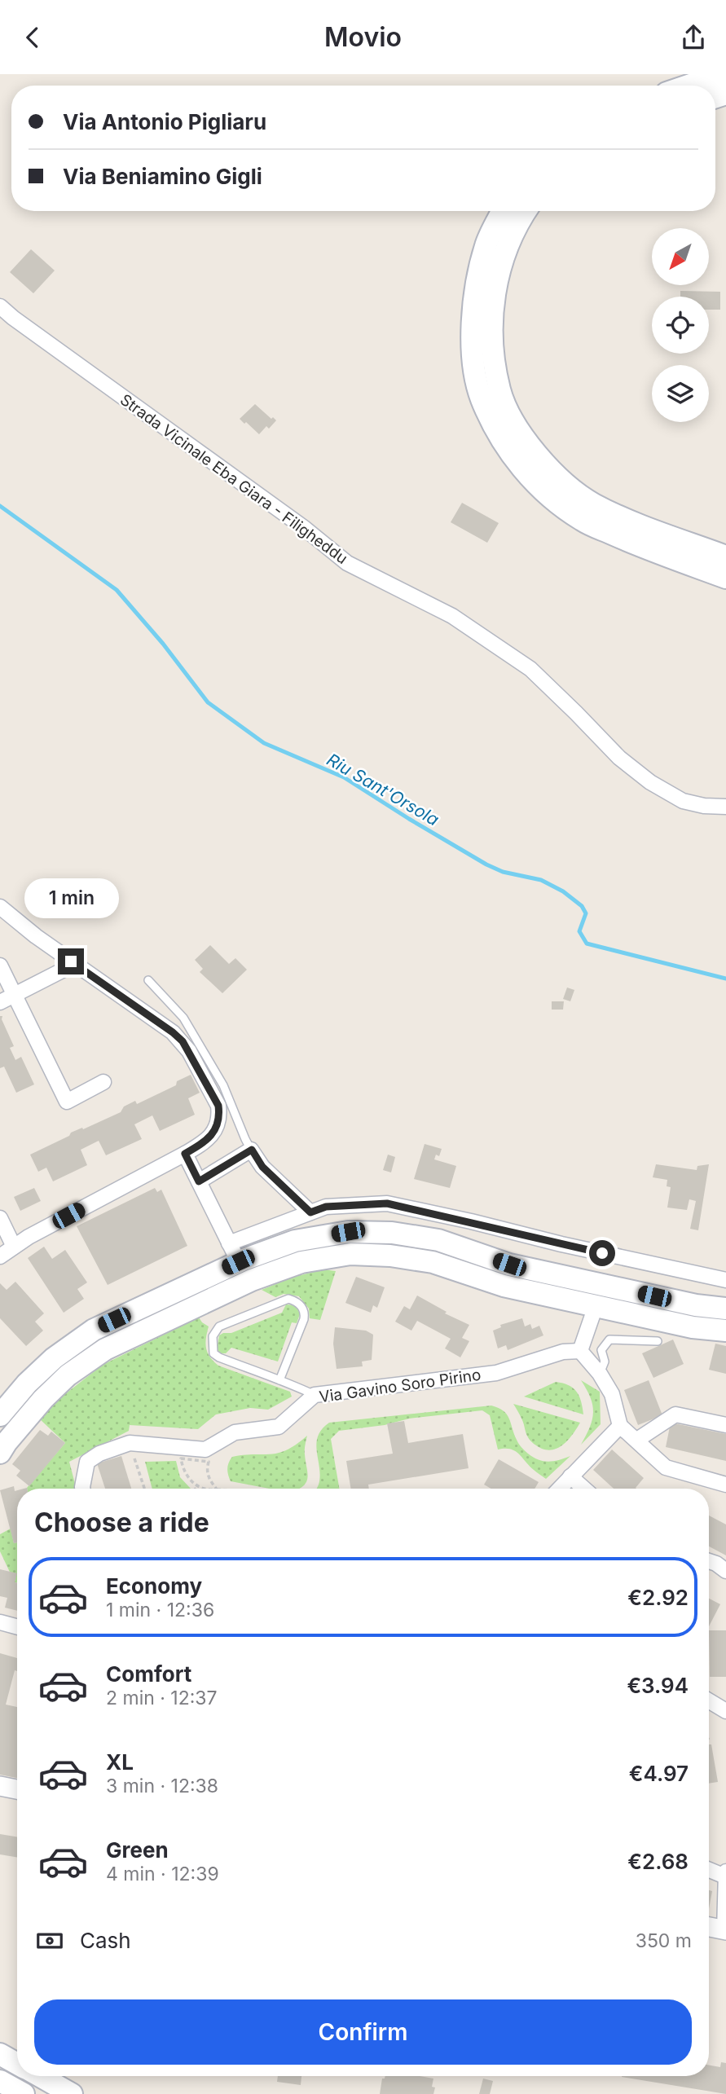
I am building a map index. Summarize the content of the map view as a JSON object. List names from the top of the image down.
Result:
{
  "streets": {
    "street": ["Strada Vicinale Eba Giara - Filigheddu", "Via Gavino Soro Pirino"]
  },
  "water": ["Riu Sant'Orsola"],
  "north": "bottom left",
  "page": {
    "header": "Movio",
    "banner": ["Via Antonio Pigliaru", "Via Beniamino Gigli"],
    "bubble": "1 min",
    "heading": "Choose a ride",
    "list": [
      {
        "name": "Economy",
        "note": "1 min · 12:36",
        "value": "€2.92"
      },
      {
        "name": "Comfort",
        "note": "2 min · 12:37",
        "value": "€3.94"
      },
      {
        "name": "XL",
        "note": "3 min · 12:38",
        "value": "€4.97"
      },
      {
        "name": "Green",
        "note": "4 min · 12:39",
        "value": "€2.68"
      }
    ],
    "pay": ["Cash", "350 m"],
    "buttons": "Confirm"
  }
}
